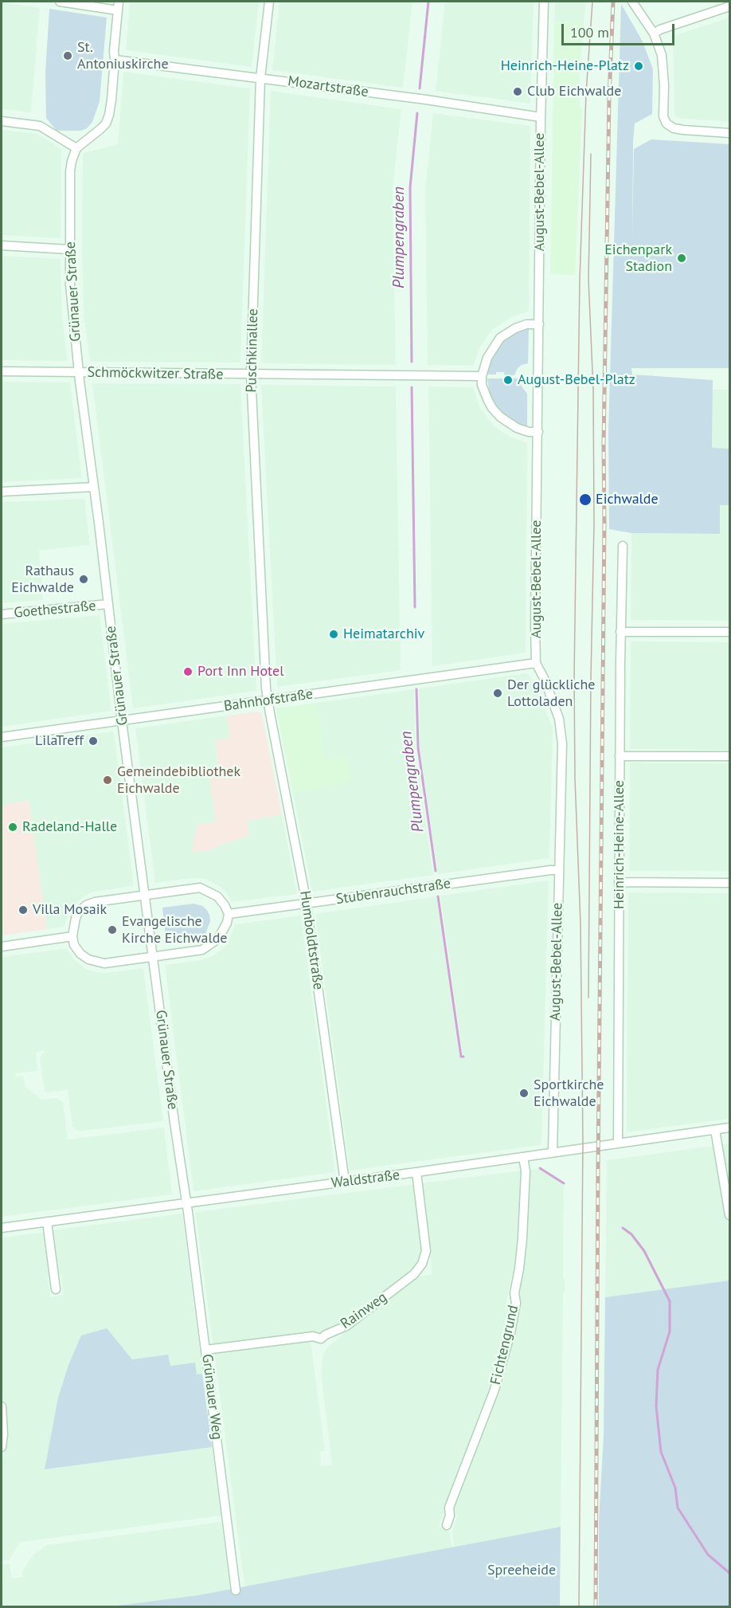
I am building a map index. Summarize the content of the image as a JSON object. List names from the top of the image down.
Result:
{
  "streets": {
    "street": [
      "Mozartstraße",
      "August-Bebel-Allee",
      "Grünauer Straße",
      "Puschkinallee",
      "Schmöckwitzer Straße",
      "Goethestraße",
      "Bahnhofstraße",
      "Heinrich-Heine-Allee",
      "Stubenrauchstraße",
      "Humboldtstraße",
      "Waldstraße",
      "Rainweg",
      "Fichtengrund",
      "Grünauer Weg"
    ]
  },
  "crossings": [
    ["Mozartstraße", "August-Bebel-Allee"],
    ["Mozartstraße", "Puschkinallee"],
    ["August-Bebel-Allee", "Bahnhofstraße"],
    ["August-Bebel-Allee", "Stubenrauchstraße"],
    ["August-Bebel-Allee", "Waldstraße"],
    ["Grünauer Straße", "Schmöckwitzer Straße"],
    ["Grünauer Straße", "Goethestraße"],
    ["Grünauer Straße", "Bahnhofstraße"],
    ["Grünauer Straße", "Waldstraße"],
    ["Grünauer Straße", "Grünauer Weg"],
    ["Puschkinallee", "Schmöckwitzer Straße"],
    ["Puschkinallee", "Bahnhofstraße"],
    ["Puschkinallee", "Humboldtstraße"],
    ["Bahnhofstraße", "Humboldtstraße"],
    ["Heinrich-Heine-Allee", "Waldstraße"],
    ["Stubenrauchstraße", "Humboldtstraße"],
    ["Humboldtstraße", "Waldstraße"],
    ["Waldstraße", "Rainweg"],
    ["Waldstraße", "Fichtengrund"],
    ["Waldstraße", "Grünauer Weg"],
    ["Rainweg", "Grünauer Weg"]
  ],
  "water": ["Plumpengraben"],
  "parks": ["Spreeheide"],
  "places": [
    "St. Antoniuskirche",
    "Heinrich-Heine-Platz",
    "Club Eichwalde",
    "Eichenpark Stadion",
    "August-Bebel-Platz",
    "Eichwalde",
    "Rathaus Eichwalde",
    "Heimatarchiv",
    "Port Inn Hotel",
    "Der glückliche Lottoladen",
    "LilaTreff",
    "Gemeindebibliothek Eichwalde",
    "Radeland-Halle",
    "Villa Mosaik",
    "Evangelische Kirche Eichwalde",
    "Sportkirche Eichwalde"
  ],
  "scale_bar": "100 m"
}
